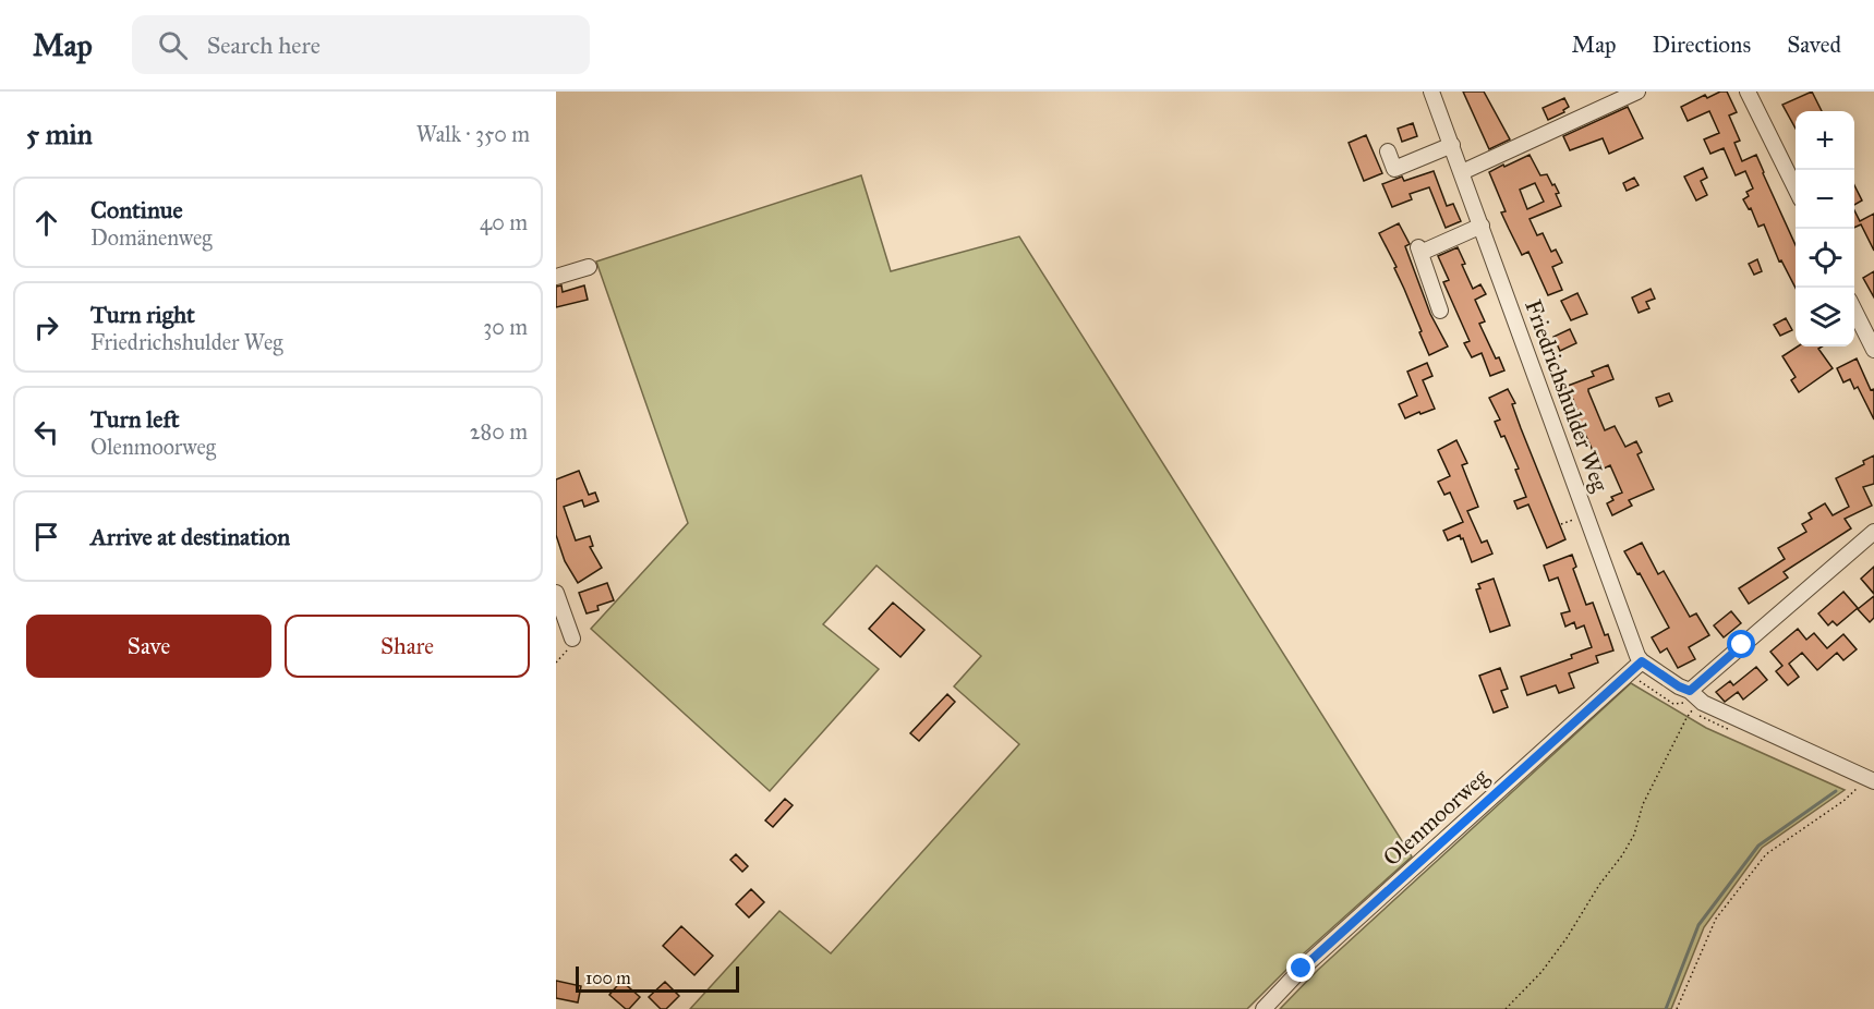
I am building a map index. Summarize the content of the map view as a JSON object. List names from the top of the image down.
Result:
{
  "streets": {
    "street": ["Friedrichshulder Weg", "Olenmoorweg"]
  },
  "crossings": [
    ["Friedrichshulder Weg", "Olenmoorweg"]
  ],
  "scale_bar": "100 m",
  "page": {
    "header": "Map",
    "search": "Search here",
    "nav": ["Map", "Directions", "Saved"],
    "heading": ["5 min", "Walk · 350 m"],
    "map_buttons": ["+", "−"],
    "list": [
      ["Continue", "Domänenweg", "40 m"],
      ["Turn right", "Friedrichshulder Weg", "30 m"],
      ["Turn left", "Olenmoorweg", "280 m"],
      "Arrive at destination"
    ],
    "buttons": ["Save", "Share"],
    "scale": "100 m"
  }
}
